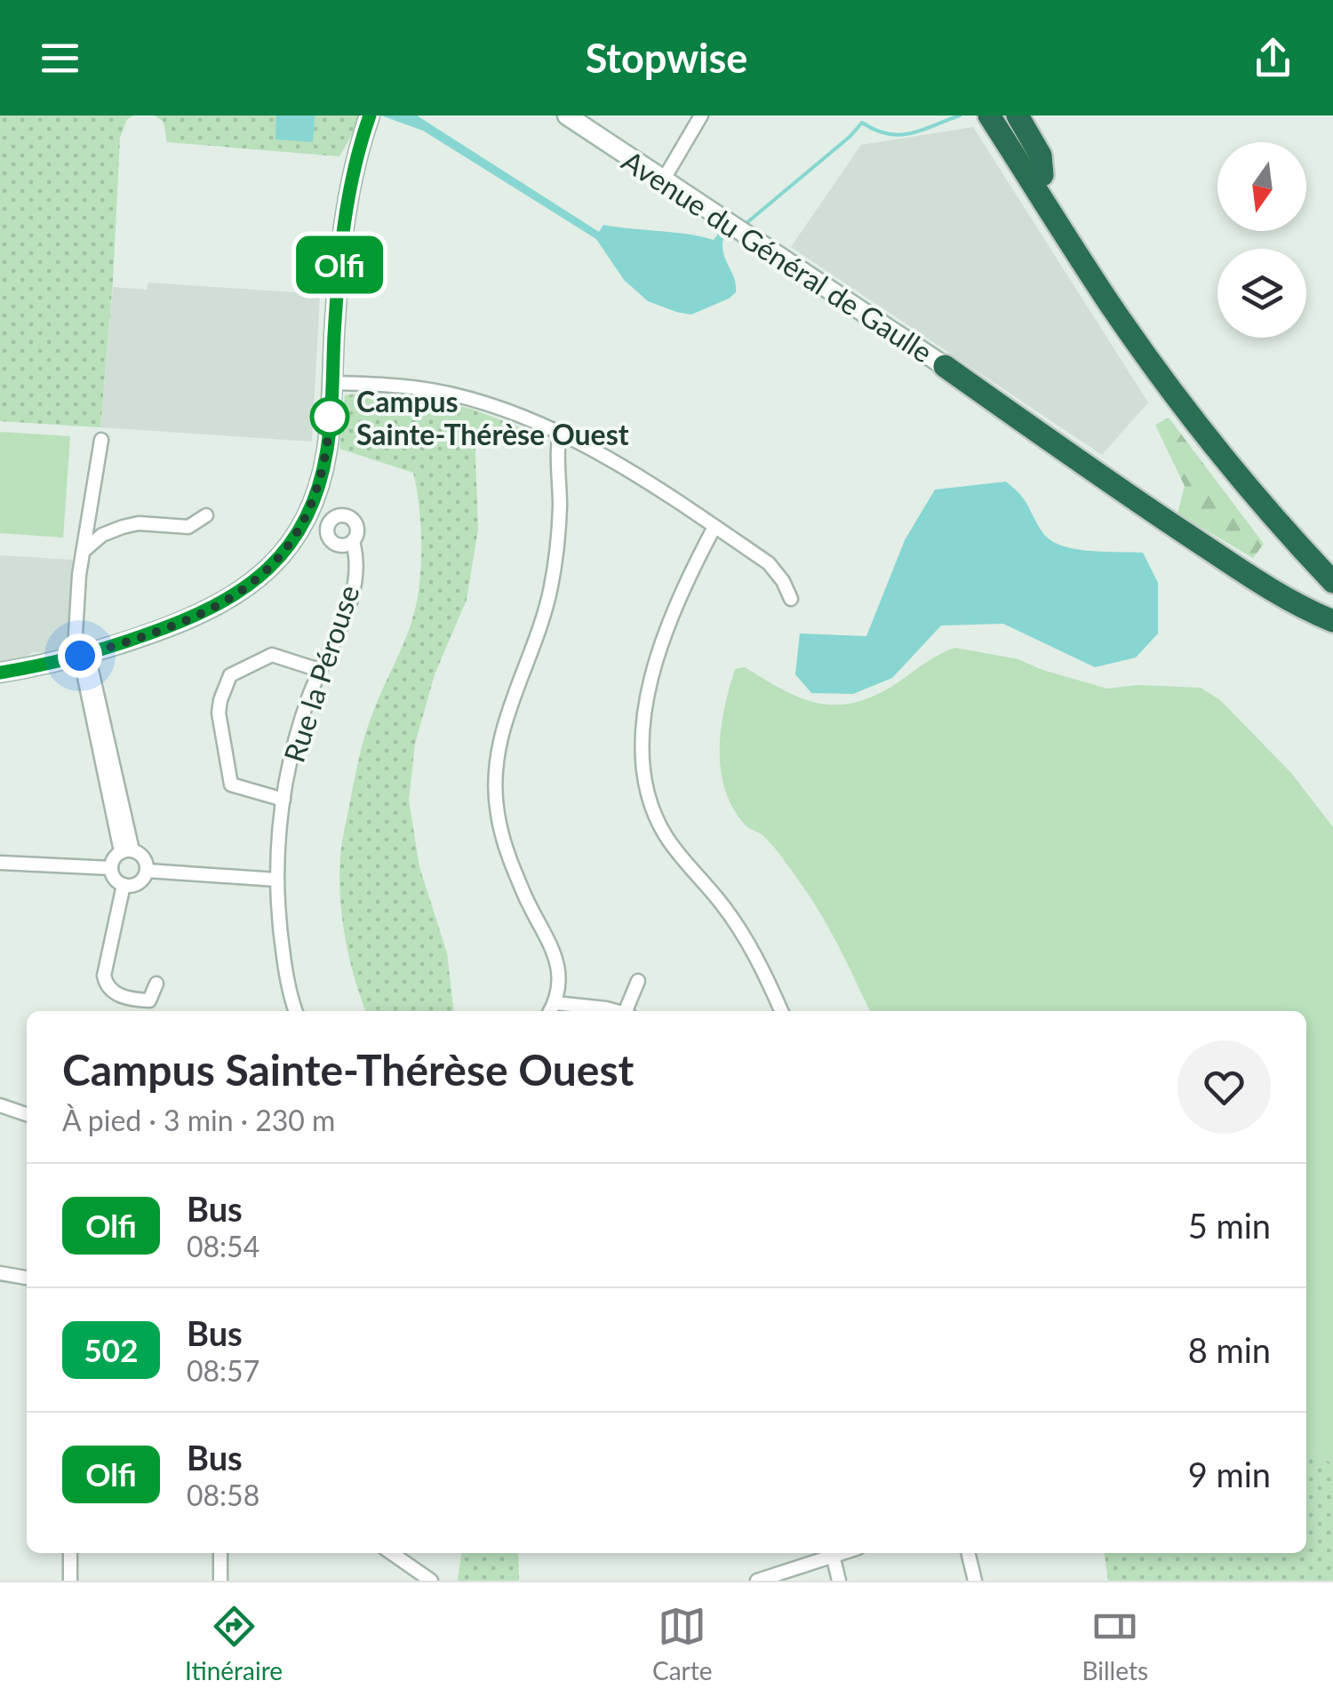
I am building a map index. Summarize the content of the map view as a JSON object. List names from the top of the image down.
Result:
{
  "streets": {
    "main road": ["Avenue du Général de Gaulle"],
    "street": ["Rue la Pérouse"]
  },
  "places": ["Campus Sainte-Thérèse Ouest"],
  "lines": ["bus line Olfi"],
  "north": "bottom",
  "page": {
    "header": "Stopwise",
    "on_map": "Olfi",
    "heading": ["Campus Sainte-Thérèse Ouest", "À pied · 3 min · 230 m"],
    "list": [
      {
        "mark": "Olfi",
        "name": "Bus",
        "note": "08:54",
        "value": "5 min"
      },
      {
        "mark": "502",
        "name": "Bus",
        "note": "08:57",
        "value": "8 min"
      },
      {
        "mark": "Olfi",
        "name": "Bus",
        "note": "08:58",
        "value": "9 min"
      }
    ],
    "tabs": ["Itinéraire", "Carte", "Billets"]
  }
}
